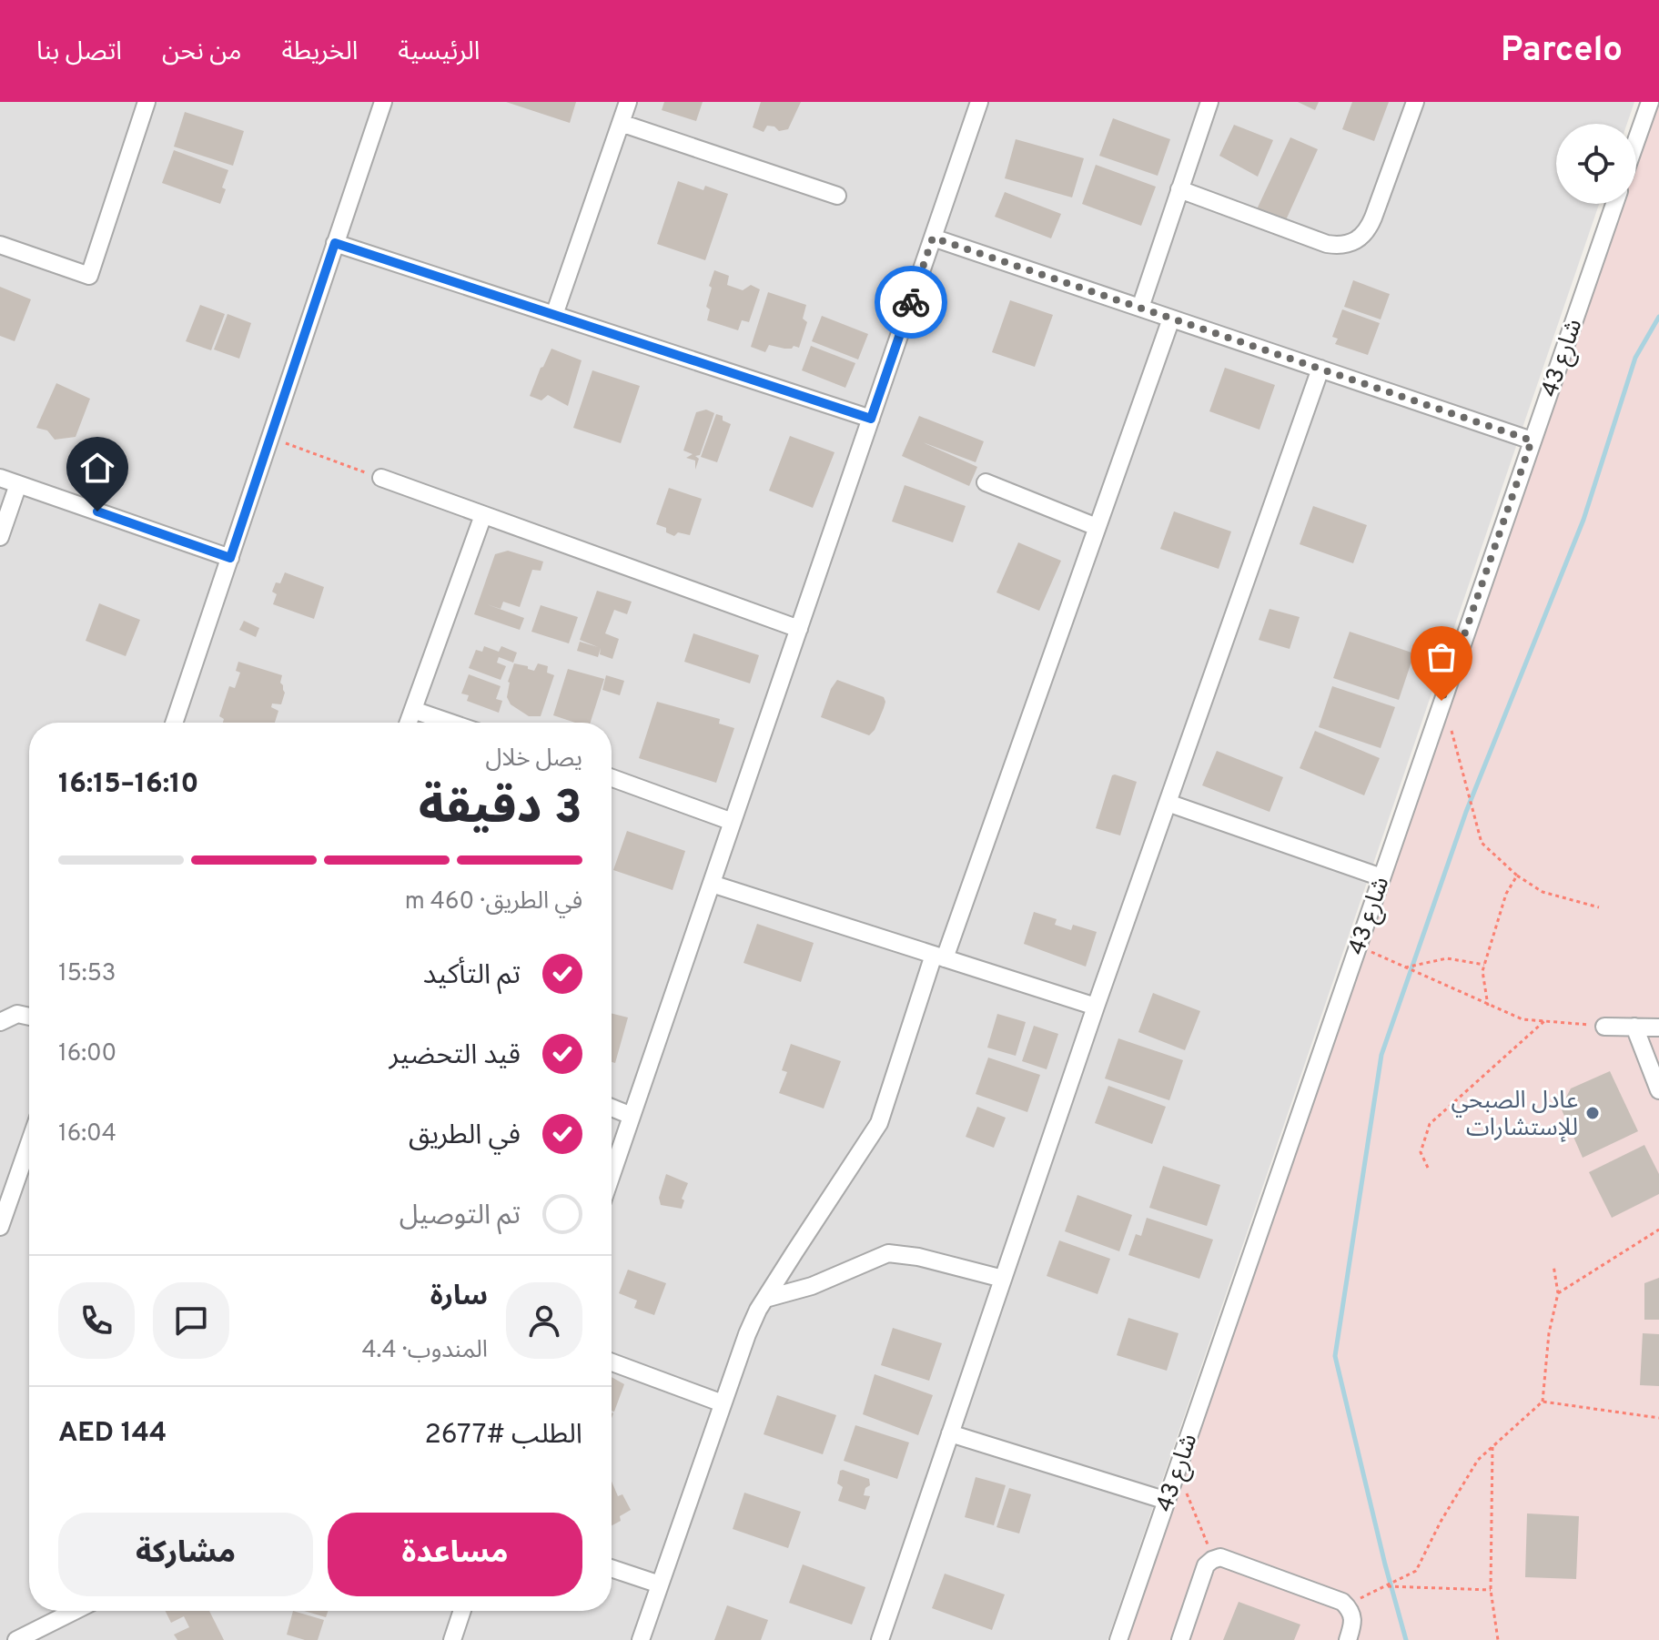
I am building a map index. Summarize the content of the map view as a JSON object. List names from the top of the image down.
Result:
{
  "streets": {
    "street": ["شارع 43"]
  },
  "places": ["عادل الصبحي للإستشارات"],
  "page": {
    "header": "Parcelo",
    "nav": [
      "الرئيسية",
      "الخريطة",
      "من نحن",
      "اتصل بنا"
    ],
    "heading": ["3 دقيقة", "يصل خلال", "16:10–16:15"],
    "panel": [
      "سارة",
      "المندوب · 4.4",
      "الطلب #2677",
      "AED 144"
    ],
    "bar": "في الطريق · 460 m",
    "list": [
      ["تم التأكيد", "15:53"],
      ["قيد التحضير", "16:00"],
      ["في الطريق", "16:04"],
      "تم التوصيل"
    ],
    "buttons": ["مساعدة", "مشاركة"]
  }
}
